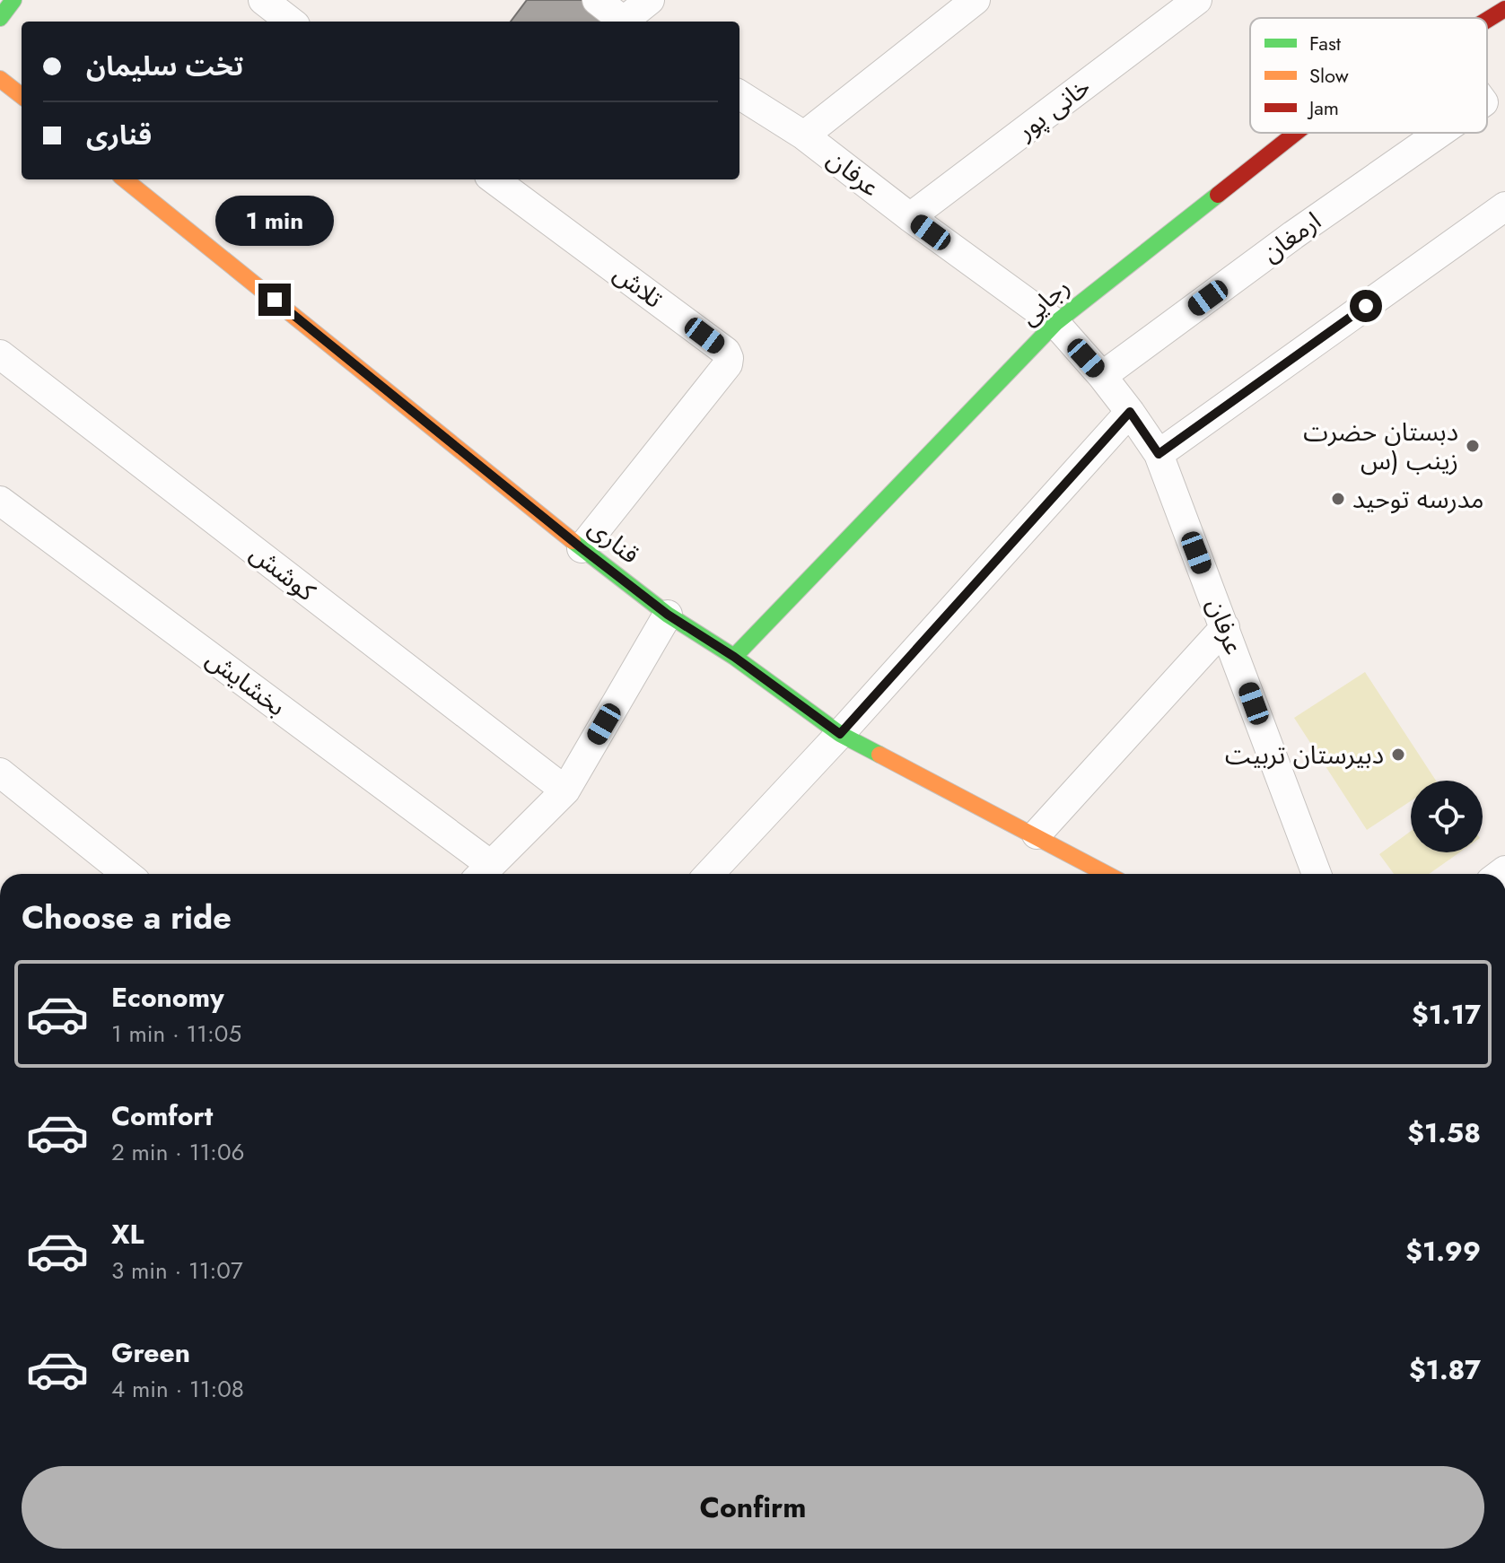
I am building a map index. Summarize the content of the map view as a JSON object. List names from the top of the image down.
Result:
{
  "streets": {
    "street": [
      "خانی پور",
      "عرفان",
      "ارمغان",
      "تلاش",
      "رجایی",
      "قناری",
      "کوشش",
      "بخشایش"
    ]
  },
  "crossings": [
    ["خانی پور", "عرفان"],
    ["عرفان", "ارمغان"],
    ["عرفان", "رجایی"],
    ["تلاش", "قناری"],
    ["رجایی", "قناری"]
  ],
  "places": ["دبستان حضرت زینب (س", "مدرسه توحید", "دبیرستان تربیت"],
  "legend": ["Fast", "Slow", "Jam"],
  "page": {
    "banner": ["تخت سلیمان", "قناری"],
    "bubble": "1 min",
    "heading": "Choose a ride",
    "list": [
      {
        "name": "Economy",
        "note": "1 min · 11:05",
        "value": "$1.17"
      },
      {
        "name": "Comfort",
        "note": "2 min · 11:06",
        "value": "$1.58"
      },
      {
        "name": "XL",
        "note": "3 min · 11:07",
        "value": "$1.99"
      },
      {
        "name": "Green",
        "note": "4 min · 11:08",
        "value": "$1.87"
      }
    ],
    "buttons": "Confirm"
  }
}
